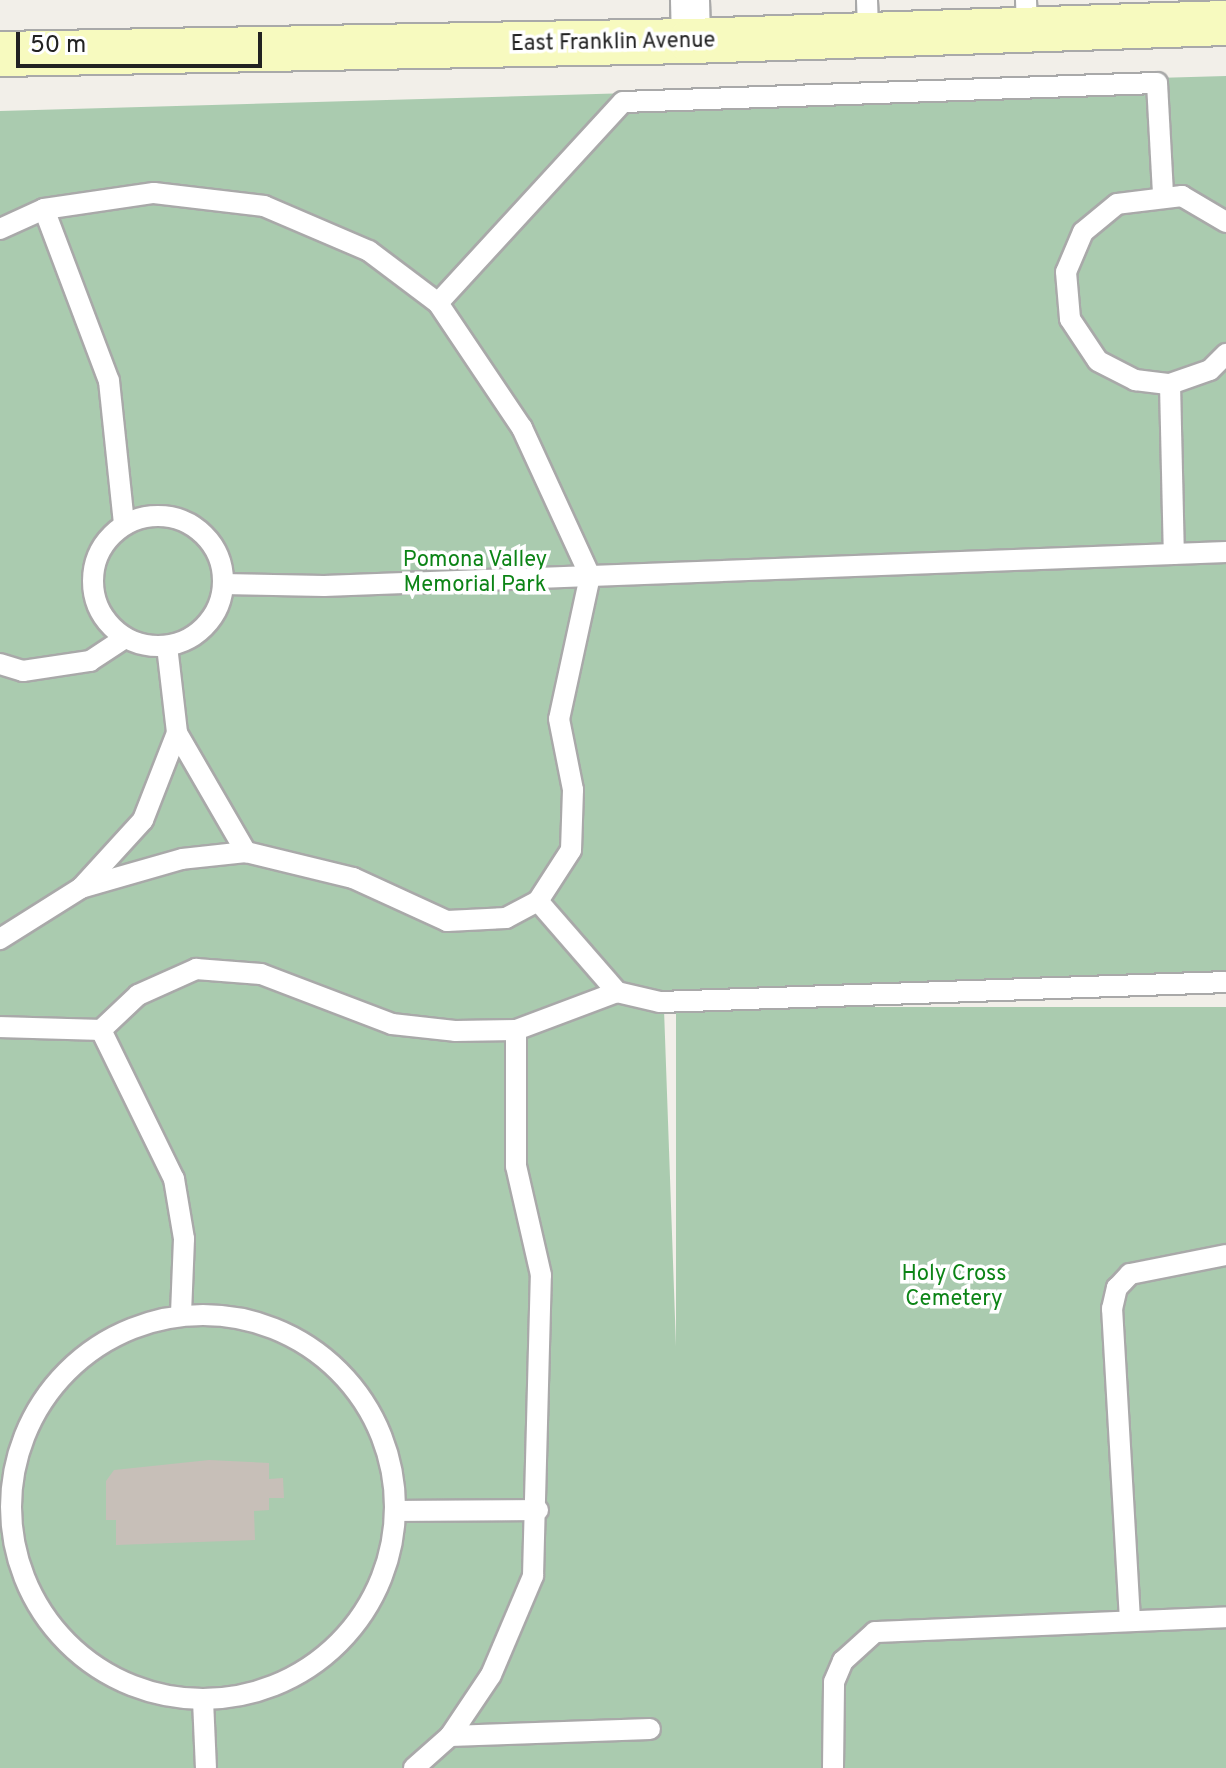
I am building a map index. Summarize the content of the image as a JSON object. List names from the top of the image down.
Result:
{
  "streets": {
    "street": ["East Franklin Avenue"]
  },
  "parks": ["Pomona Valley Memorial Park", "Holy Cross Cemetery"],
  "scale_bar": "50 m"
}
